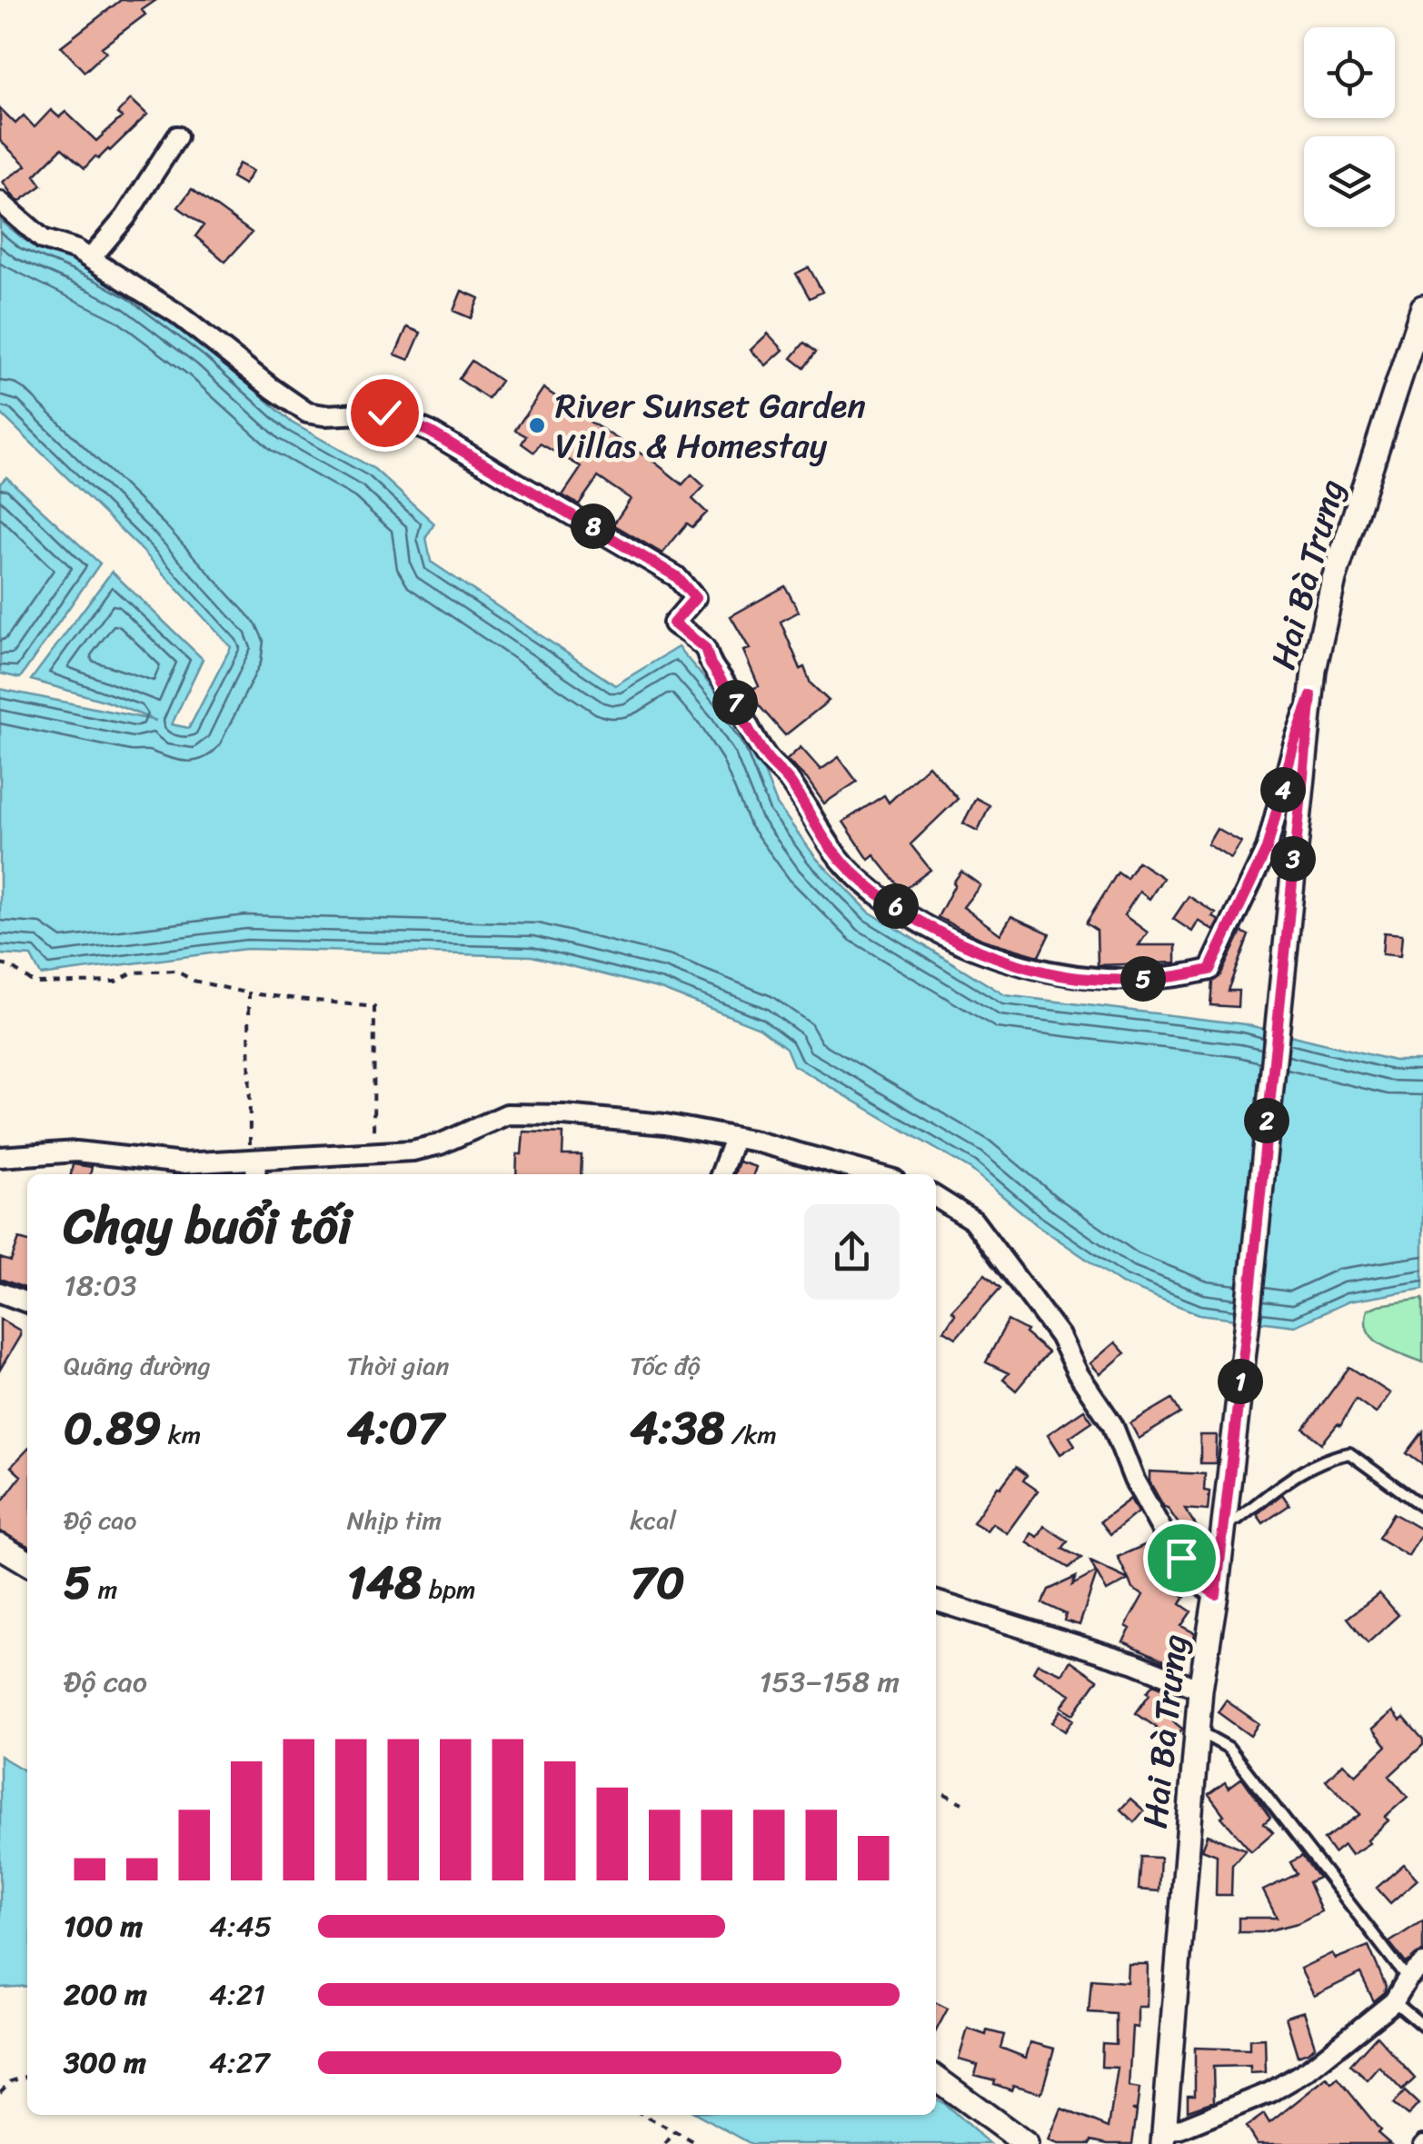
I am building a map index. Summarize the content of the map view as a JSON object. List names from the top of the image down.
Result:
{
  "streets": {
    "street": ["Hai Bà Trưng"]
  },
  "places": ["River Sunset Garden Villas & Homestay"],
  "page": {
    "pins": [
      "8",
      "7",
      "4",
      "3",
      "6",
      "5",
      "2",
      "1"
    ],
    "heading": ["Chạy buổi tối", "18:03"],
    "stats": [
      ["Quãng đường", "0.89 km"],
      ["Thời gian", "4:07"],
      ["Tốc độ", "4:38 /km"],
      ["Độ cao", "5 m"],
      ["Nhịp tim", "148 bpm"],
      ["kcal", "70"]
    ],
    "chart": ["Độ cao", "153–158 m"],
    "list": [
      {
        "name": "100 m",
        "note": "4:45"
      },
      {
        "name": "200 m",
        "note": "4:21"
      },
      {
        "name": "300 m",
        "note": "4:27"
      }
    ]
  }
}
